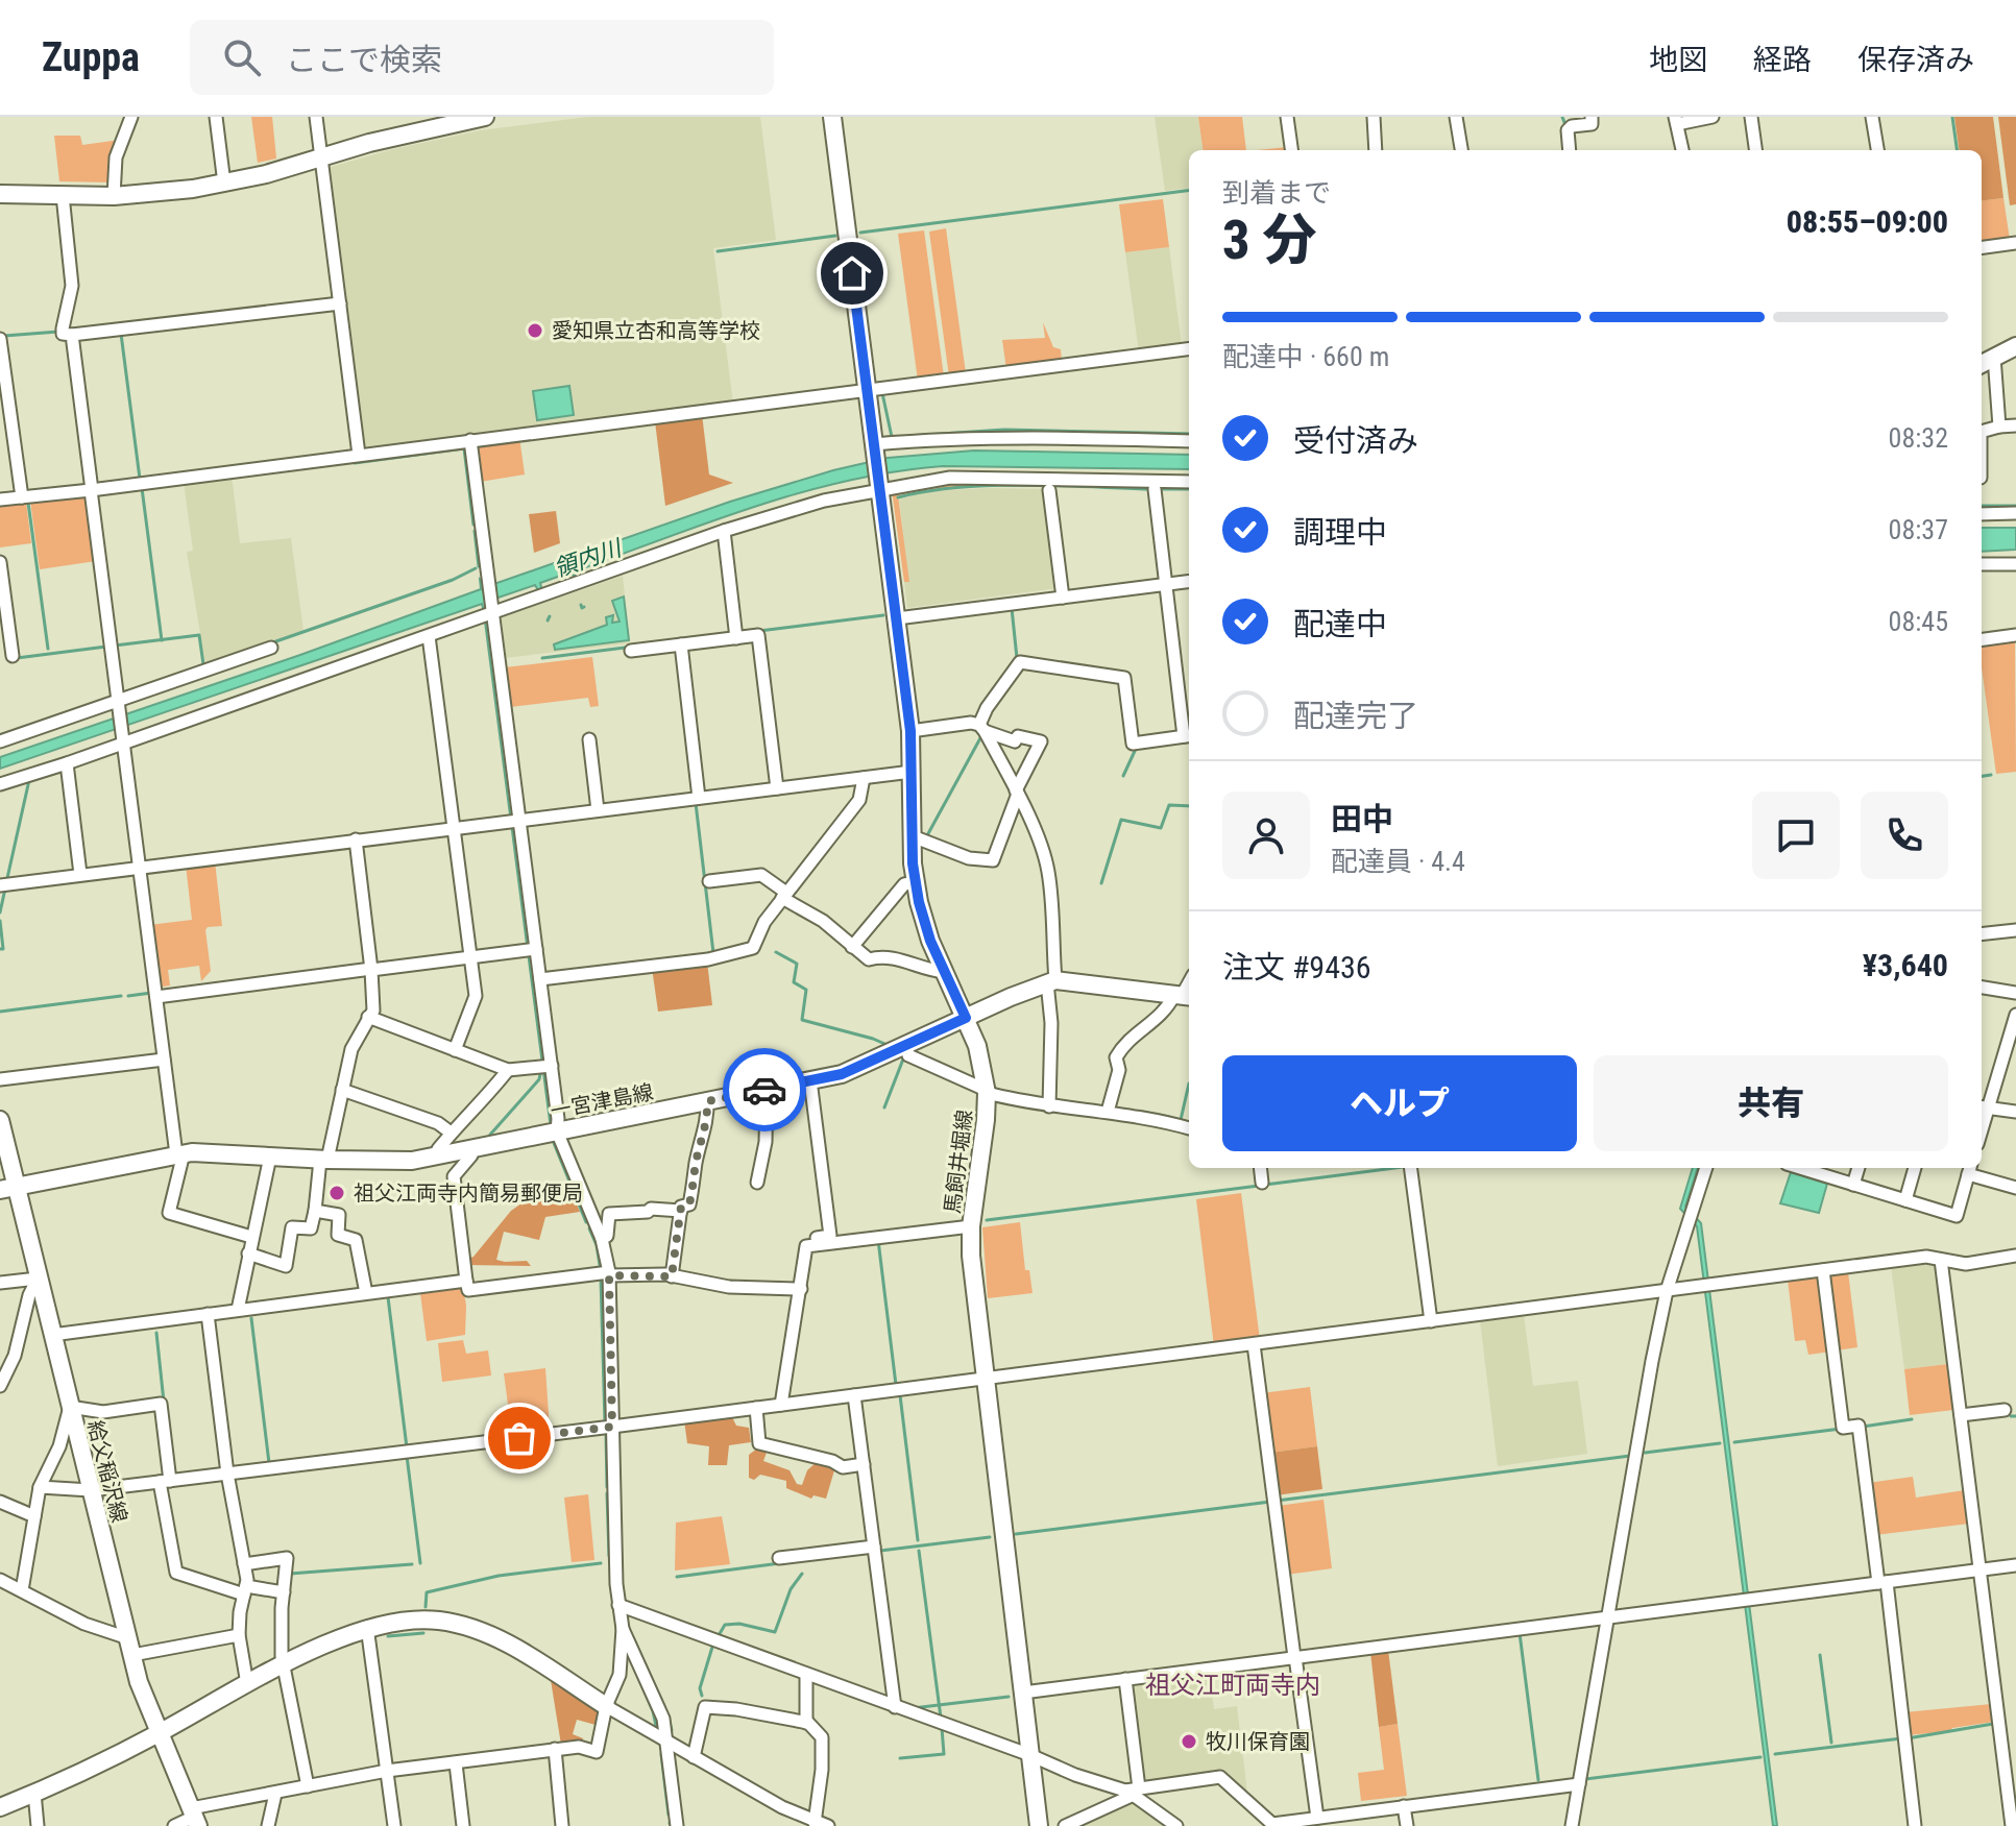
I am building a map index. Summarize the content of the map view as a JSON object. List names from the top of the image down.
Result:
{
  "streets": {
    "main road": ["一宮津島線", "馬飼井堀線", "給父稲沢線"]
  },
  "crossings": [
    ["一宮津島線", "馬飼井堀線"],
    ["一宮津島線", "給父稲沢線"]
  ],
  "districts": ["祖父江町両寺内"],
  "water": ["領内川"],
  "places": ["愛知県立杏和高等学校", "祖父江両寺内簡易郵便局", "牧川保育園"],
  "page": {
    "header": "Zuppa",
    "search": "ここで検索",
    "nav": ["地図", "経路", "保存済み"],
    "heading": ["3 分", "到着まで", "08:55–09:00"],
    "panel": [
      "田中",
      "配達員 · 4.4",
      "注文 #9436",
      "¥3,640"
    ],
    "bar": "配達中 · 660 m",
    "list": [
      ["受付済み", "08:32"],
      ["調理中", "08:37"],
      ["配達中", "08:45"],
      "配達完了"
    ],
    "buttons": ["ヘルプ", "共有"]
  }
}
